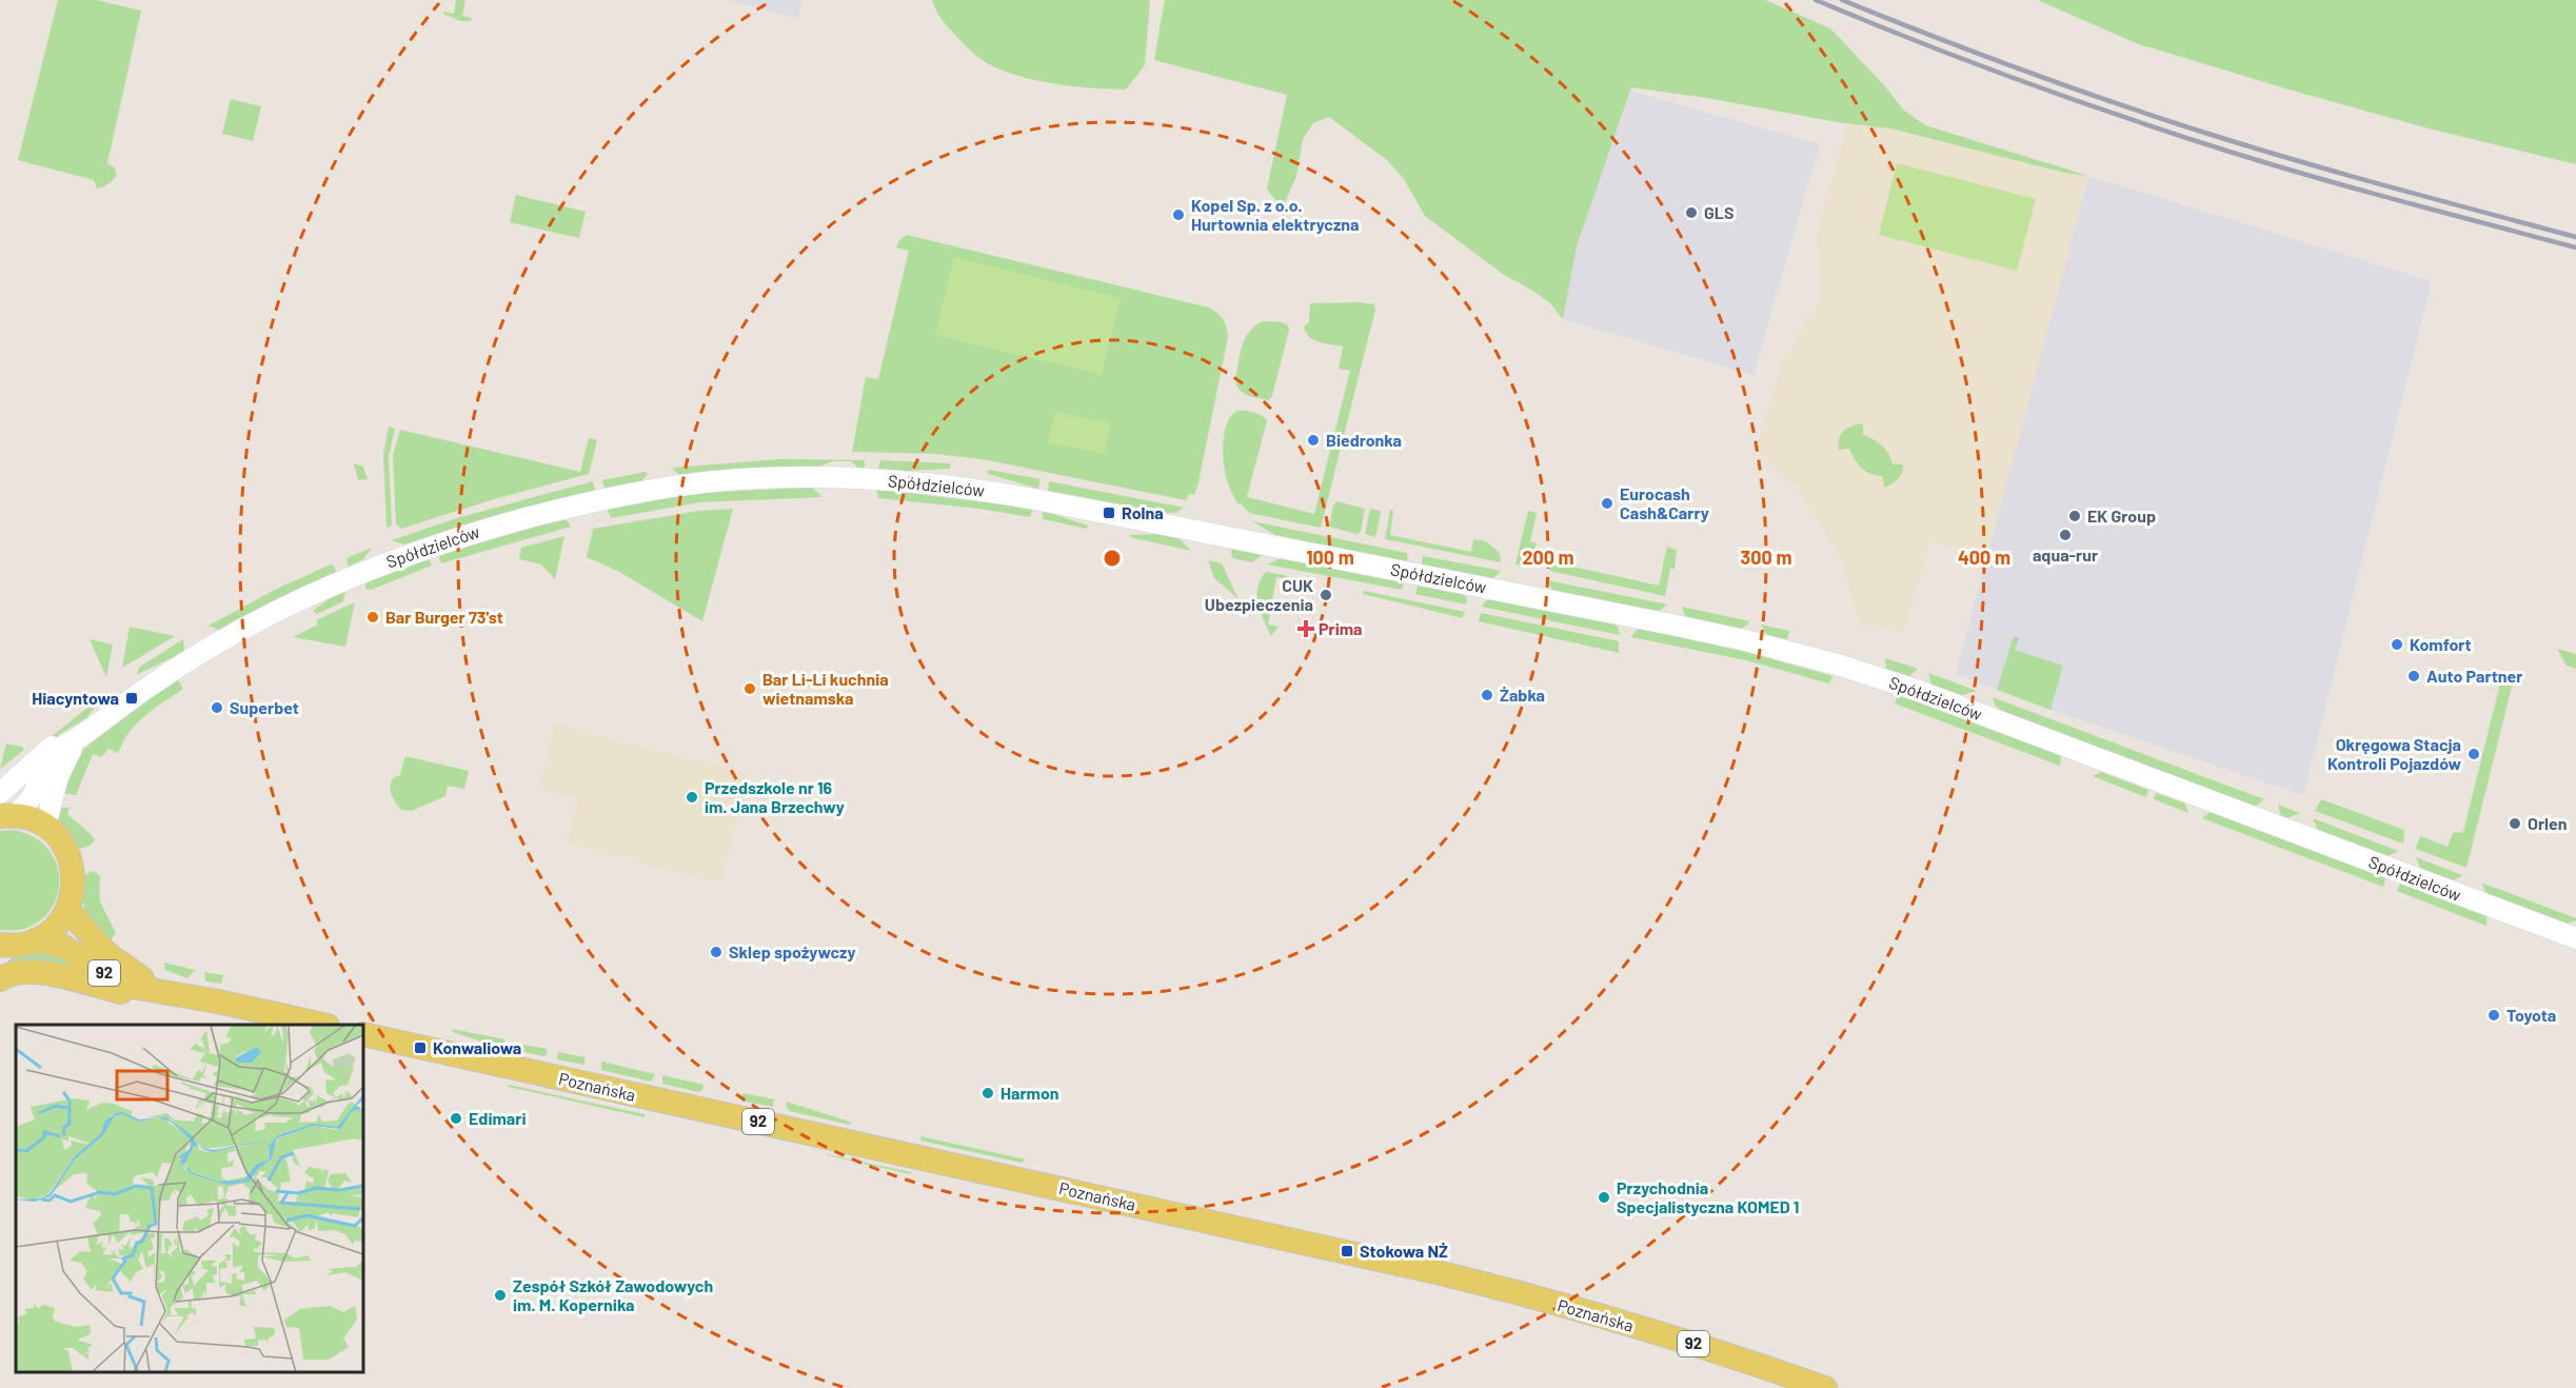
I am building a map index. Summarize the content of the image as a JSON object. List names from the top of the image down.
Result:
{
  "streets": {
    "main road": ["92", "Poznańska"],
    "street": ["Spółdzielców"]
  },
  "places": {
    "other": [
      "GLS",
      "Kopel Sp. z o.o. Hurtownia elektryczna",
      "Biedronka",
      "Eurocash Cash&Carry",
      "EK Group",
      "aqua-rur",
      "CUK Ubezpieczenia",
      "Bar Burger 73'st",
      "Komfort",
      "Auto Partner",
      "Bar Li-Li kuchnia wietnamska",
      "Żabka",
      "Superbet",
      "Okręgowa Stacja Kontroli Pojazdów",
      "Przedszkole nr 16 im. Jana Brzechwy",
      "Orlen",
      "Sklep spożywczy",
      "Toyota",
      "Harmon",
      "Edimari",
      "Przychodnia Specjalistyczna KOMED 1",
      "Zespół Szkół Zawodowych im. M. Kopernika"
    ],
    "transit": [
      "Rolna",
      "Hiacyntowa",
      "Konwaliowa",
      "Stokowa NŻ"
    ],
    "health": ["Prima"]
  },
  "rings": [
    "100 m",
    "200 m",
    "300 m",
    "400 m"
  ]
}
